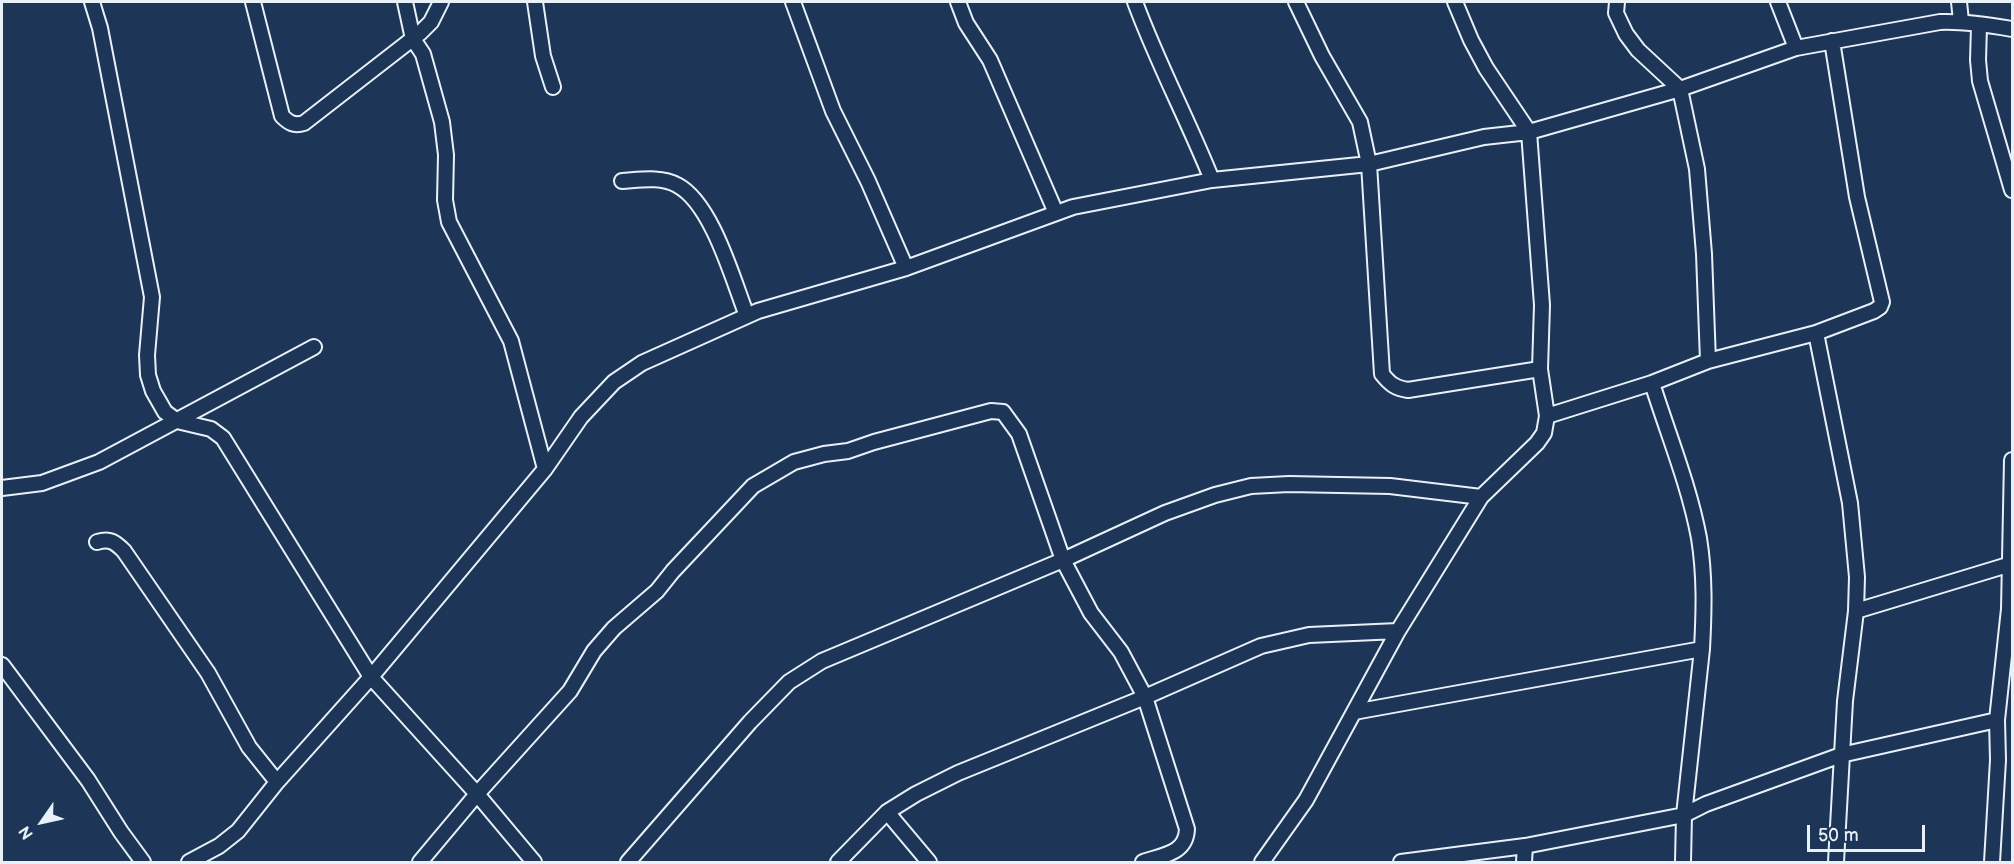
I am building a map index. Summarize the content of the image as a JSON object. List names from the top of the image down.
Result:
{
  "scale_bar": "50 m",
  "north": "bottom left"
}
